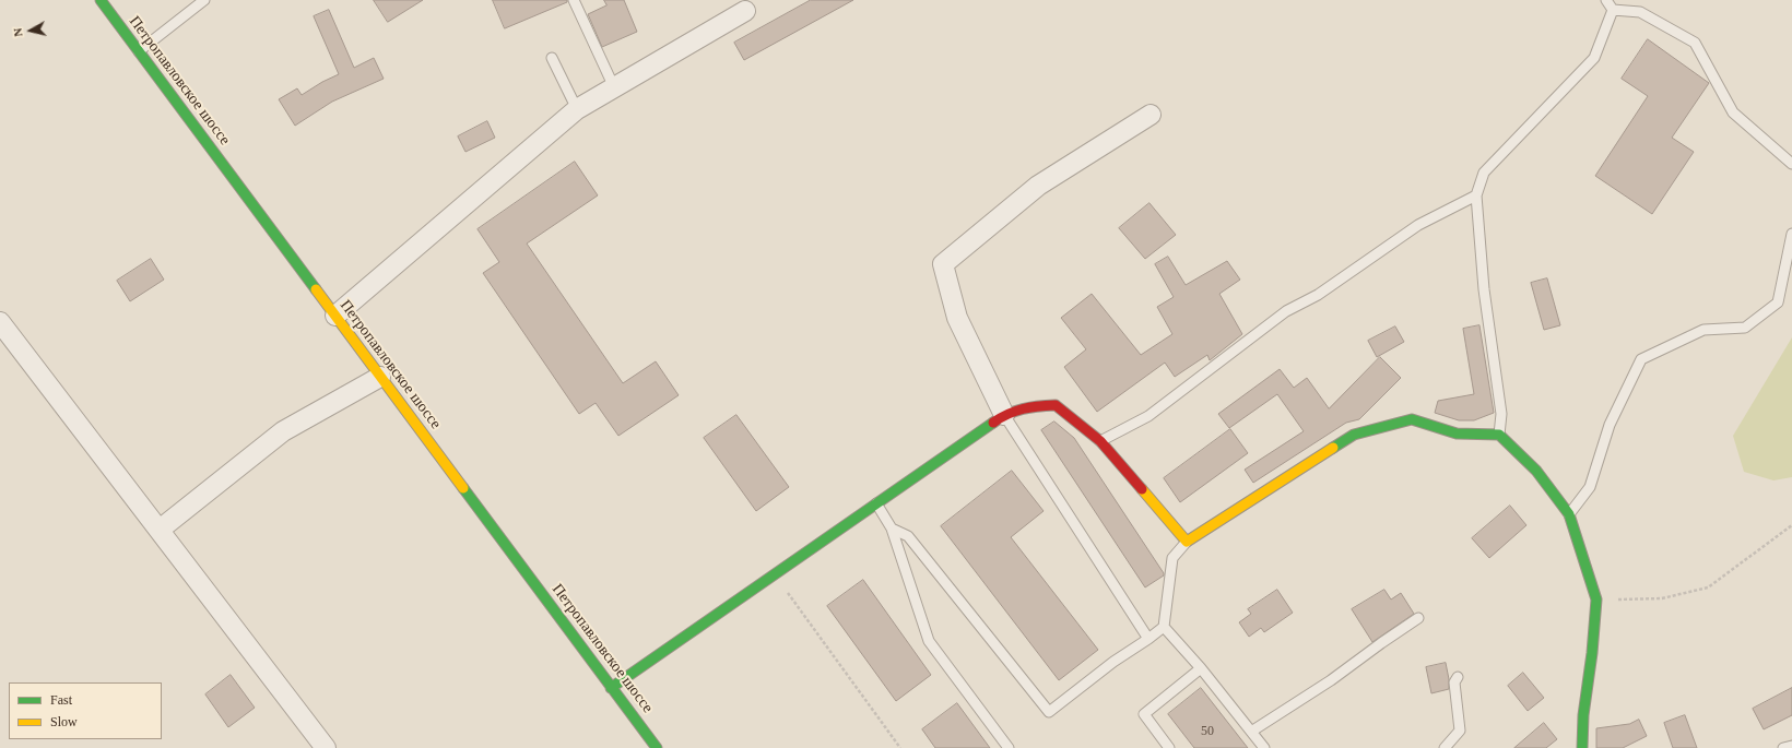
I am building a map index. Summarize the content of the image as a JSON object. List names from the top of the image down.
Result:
{
  "streets": {
    "street": ["Петропавловское шоссе"]
  },
  "house_numbers": ["50"],
  "legend": ["Fast", "Slow"],
  "north": "left"
}
